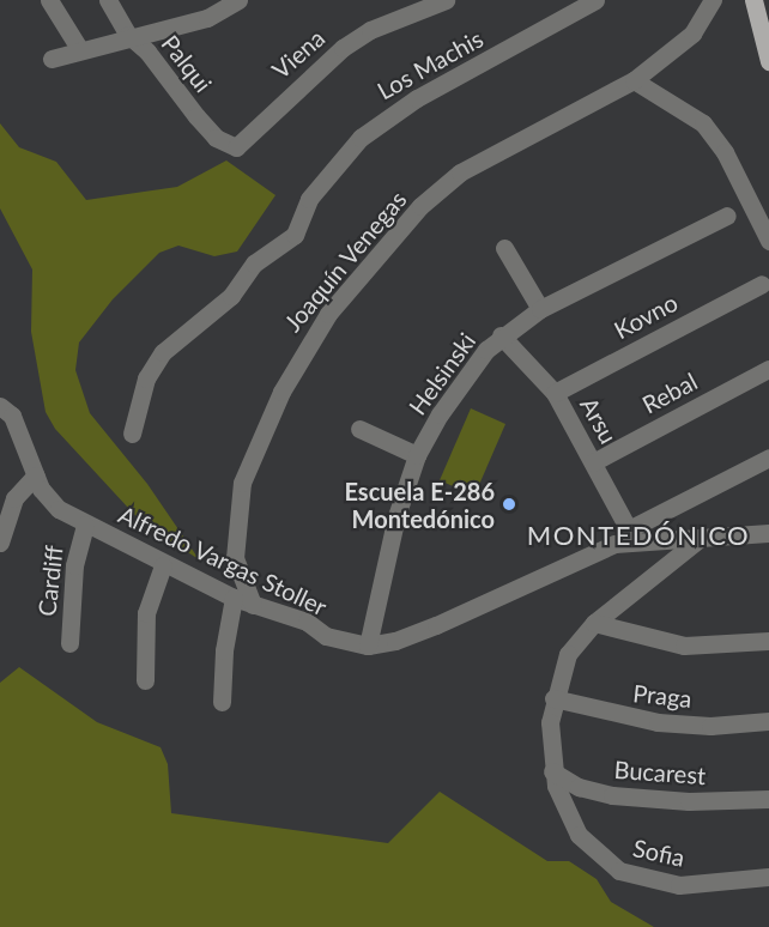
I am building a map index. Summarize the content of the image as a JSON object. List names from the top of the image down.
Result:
{
  "streets": {
    "street": [
      "Viena",
      "Palqui",
      "Los Machis",
      "Joaquín Venegas",
      "Kovno",
      "Helsinski",
      "Rebal",
      "Arsu",
      "Alfredo Vargas Stoller",
      "Cardiff",
      "Praga",
      "Bucarest",
      "Sofia"
    ]
  },
  "crossings": [
    ["Viena", "Palqui"],
    ["Joaquín Venegas", "Alfredo Vargas Stoller"],
    ["Kovno", "Arsu"],
    ["Helsinski", "Arsu"],
    ["Helsinski", "Alfredo Vargas Stoller"],
    ["Rebal", "Arsu"],
    ["Arsu", "Alfredo Vargas Stoller"],
    ["Alfredo Vargas Stoller", "Cardiff"],
    ["Alfredo Vargas Stoller", "Sofia"],
    ["Praga", "Sofia"],
    ["Bucarest", "Sofia"]
  ],
  "districts": ["MONTEDÓNICO"],
  "places": ["Escuela E-286 Montedónico"]
}
